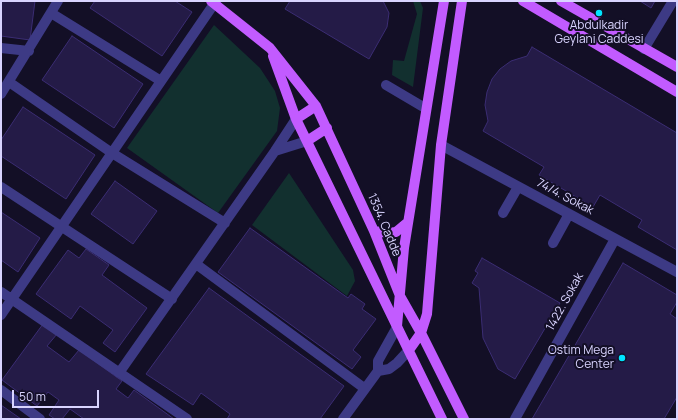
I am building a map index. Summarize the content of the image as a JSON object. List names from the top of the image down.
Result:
{
  "streets": {
    "main road": ["1354. Cadde"],
    "street": ["74/4. Sokak", "1422. Sokak"]
  },
  "crossings": [
    ["74/4. Sokak", "1422. Sokak"]
  ],
  "places": ["Abdulkadir Geylani Caddesi", "Ostim Mega Center"],
  "scale_bar": "50 m"
}
